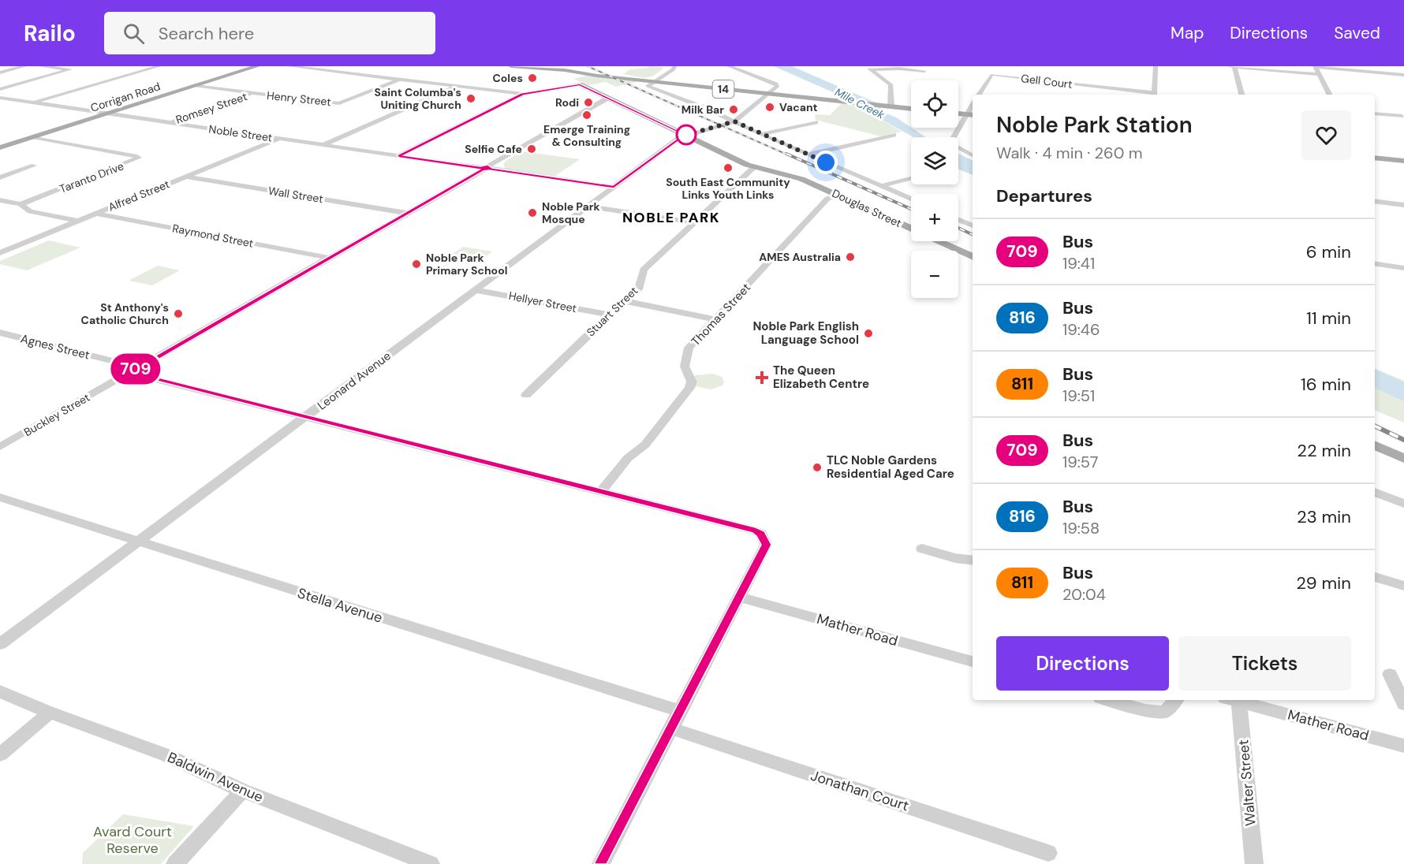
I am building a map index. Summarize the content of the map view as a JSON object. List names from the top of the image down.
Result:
{
  "streets": {
    "main road": ["14", "Corrigan Road", "Douglas Street"],
    "street": [
      "Gell Court",
      "Henry Street",
      "Romsey Street",
      "Noble Street",
      "Taranto Drive",
      "Wall Street",
      "Alfred Street",
      "Raymond Street",
      "Hellyer Street",
      "Stuart Street",
      "Thomas Street",
      "Agnes Street",
      "Leonard Avenue",
      "Buckley Street",
      "Stella Avenue",
      "Mather Road",
      "Baldwin Avenue",
      "Walter Street",
      "Jonathan Court"
    ]
  },
  "crossings": [
    ["14", "Douglas Street"],
    ["Corrigan Road", "Henry Street"],
    ["Corrigan Road", "Noble Street"],
    ["Corrigan Road", "Taranto Drive"],
    ["Henry Street", "Romsey Street"],
    ["Romsey Street", "Noble Street"],
    ["Noble Street", "Alfred Street"],
    ["Noble Street", "Leonard Avenue"],
    ["Noble Street", "Buckley Street"],
    ["Wall Street", "Alfred Street"],
    ["Wall Street", "Buckley Street"],
    ["Alfred Street", "Raymond Street"],
    ["Douglas Street", "Stuart Street"],
    ["Douglas Street", "Thomas Street"],
    ["Douglas Street", "Leonard Avenue"],
    ["Douglas Street", "Buckley Street"],
    ["Raymond Street", "Buckley Street"],
    ["Hellyer Street", "Stuart Street"],
    ["Hellyer Street", "Leonard Avenue"],
    ["Thomas Street", "Agnes Street"],
    ["Agnes Street", "Leonard Avenue"],
    ["Agnes Street", "Buckley Street"],
    ["Agnes Street", "Mather Road"],
    ["Leonard Avenue", "Stella Avenue"]
  ],
  "districts": ["NOBLE PARK"],
  "water": ["Mile Creek"],
  "parks": ["Avard Court Reserve"],
  "places": {
    "other": [
      "Coles",
      "Saint Columba's Uniting Church",
      "Rodi",
      "Vacant",
      "Milk Bar",
      "Emerge Training & Consulting",
      "Selfie Cafe",
      "South East Community Links Youth Links",
      "Noble Park Mosque",
      "AMES Australia",
      "Noble Park Primary School",
      "St Anthony's Catholic Church",
      "Noble Park English Language School",
      "TLC Noble Gardens Residential Aged Care"
    ],
    "health": ["The Queen Elizabeth Centre"]
  },
  "lines": ["bus line 709"],
  "page": {
    "header": "Railo",
    "search": "Search here",
    "nav": ["Map", "Directions", "Saved"],
    "on_map": "709",
    "map_buttons": ["+", "−"],
    "heading": [
      ["Noble Park Station", "Walk · 4 min · 260 m"],
      "Departures"
    ],
    "list": [
      {
        "mark": "709",
        "name": "Bus",
        "note": "19:41",
        "value": "6 min"
      },
      {
        "mark": "816",
        "name": "Bus",
        "note": "19:46",
        "value": "11 min"
      },
      {
        "mark": "811",
        "name": "Bus",
        "note": "19:51",
        "value": "16 min"
      },
      {
        "mark": "709",
        "name": "Bus",
        "note": "19:57",
        "value": "22 min"
      },
      {
        "mark": "816",
        "name": "Bus",
        "note": "19:58",
        "value": "23 min"
      },
      {
        "mark": "811",
        "name": "Bus",
        "note": "20:04",
        "value": "29 min"
      }
    ],
    "buttons": ["Directions", "Tickets"]
  }
}
